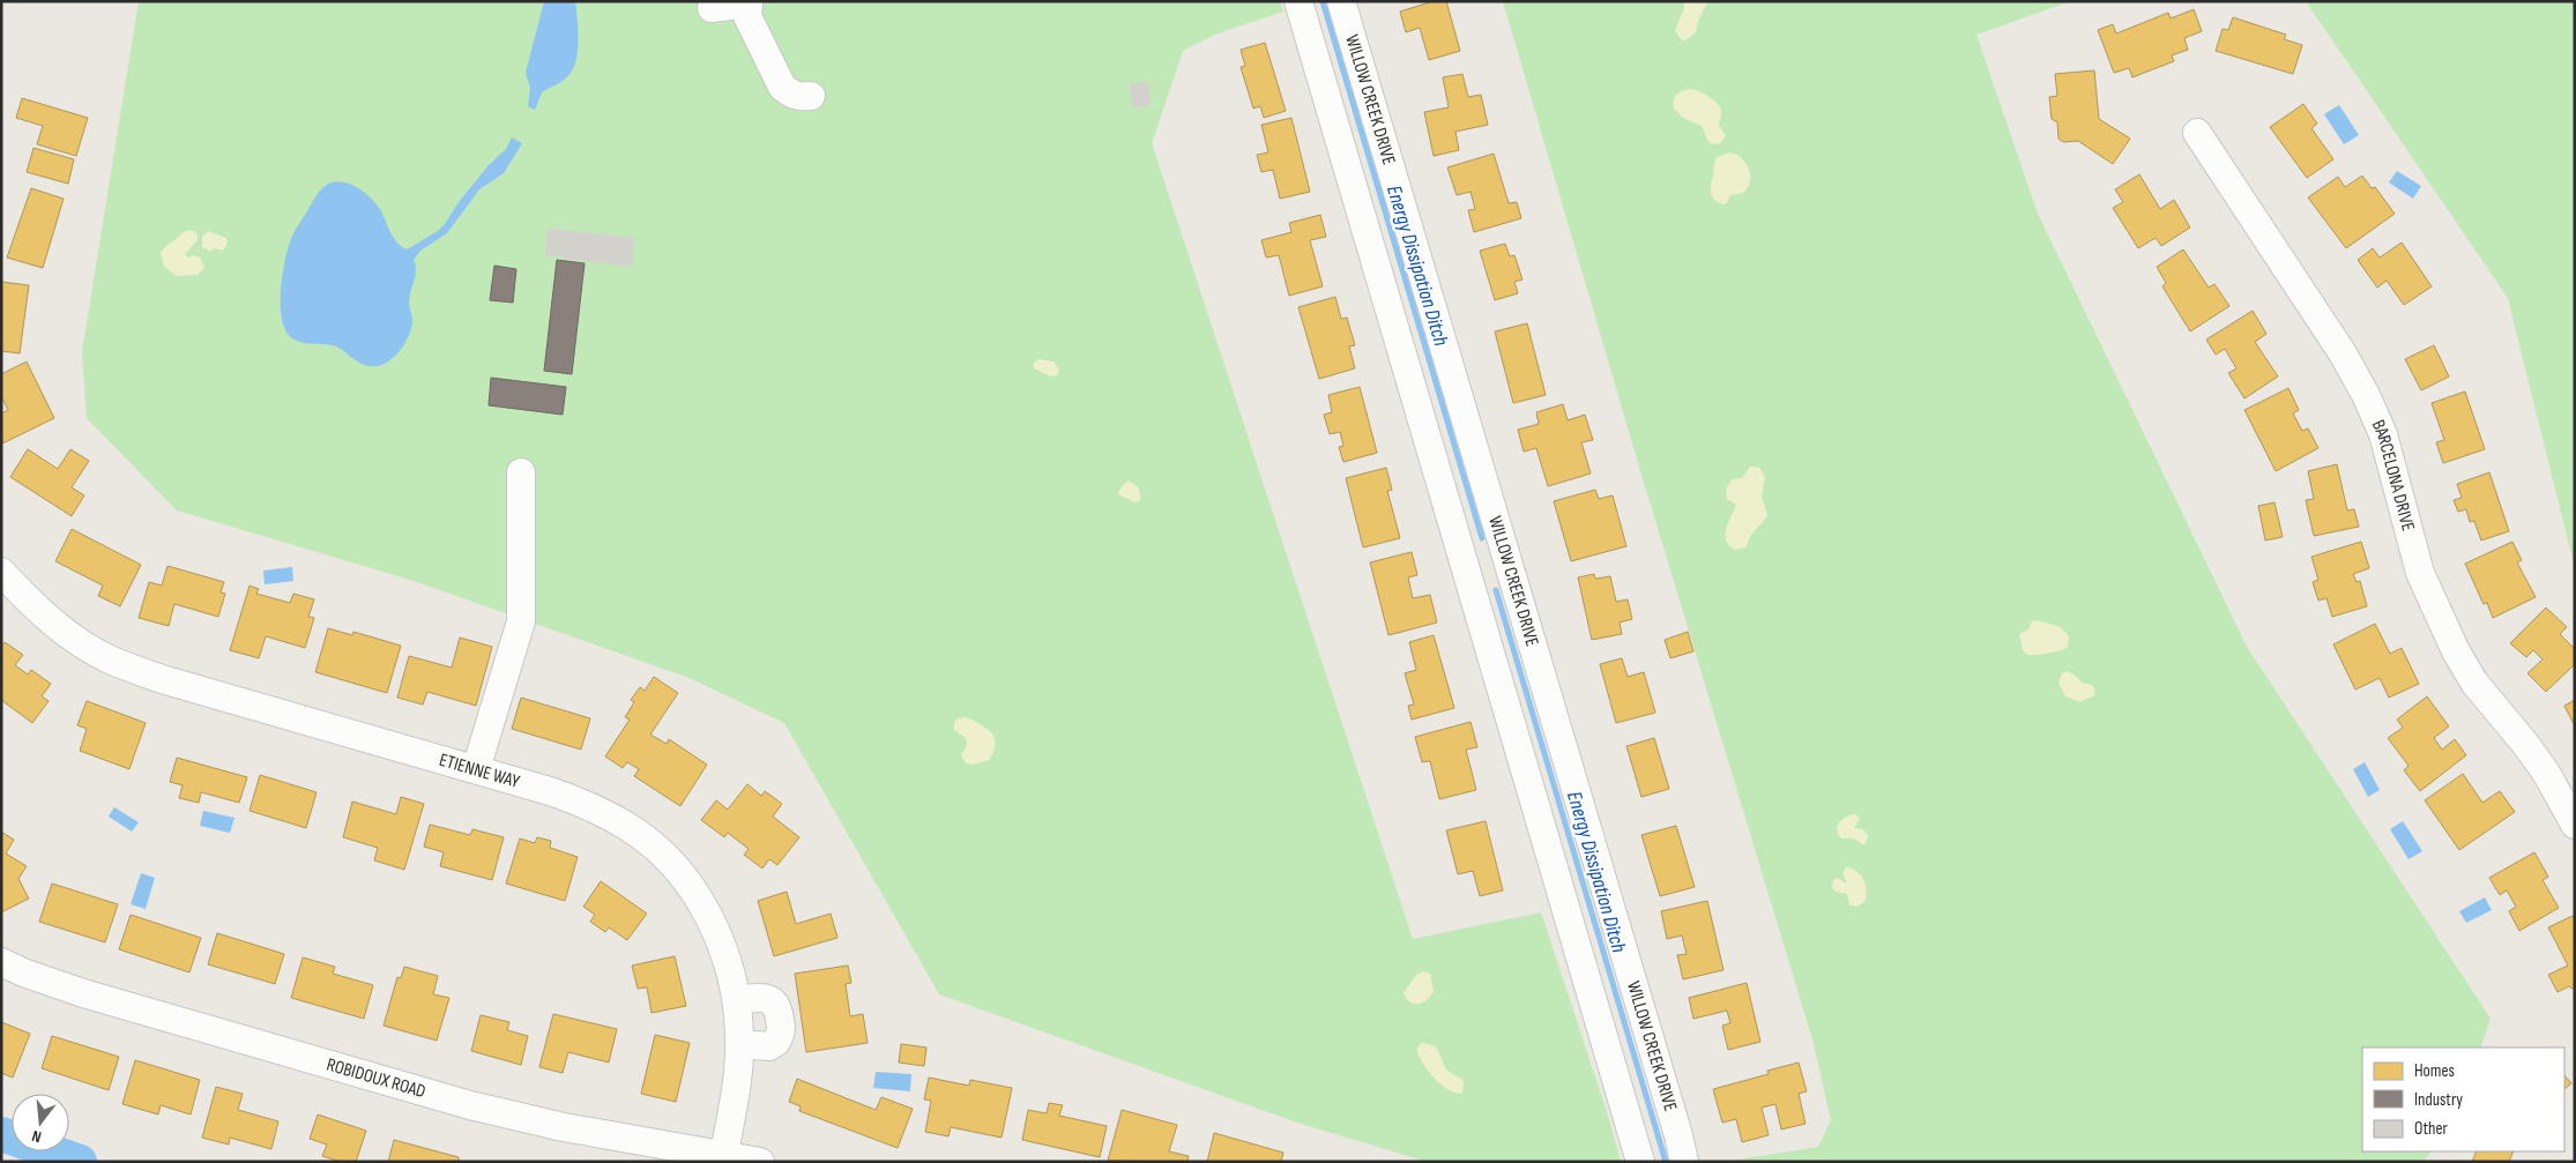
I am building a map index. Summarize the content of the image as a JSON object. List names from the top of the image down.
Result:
{
  "streets": {
    "street": [
      "WILLOW CREEK DRIVE",
      "BARCELONA DRIVE",
      "ETIENNE WAY",
      "ROBIDOUX ROAD"
    ]
  },
  "crossings": [
    ["ETIENNE WAY", "ROBIDOUX ROAD"]
  ],
  "water": ["Energy Dissipation Ditch"],
  "legend": ["Homes", "Industry", "Other"],
  "north": "bottom"
}
